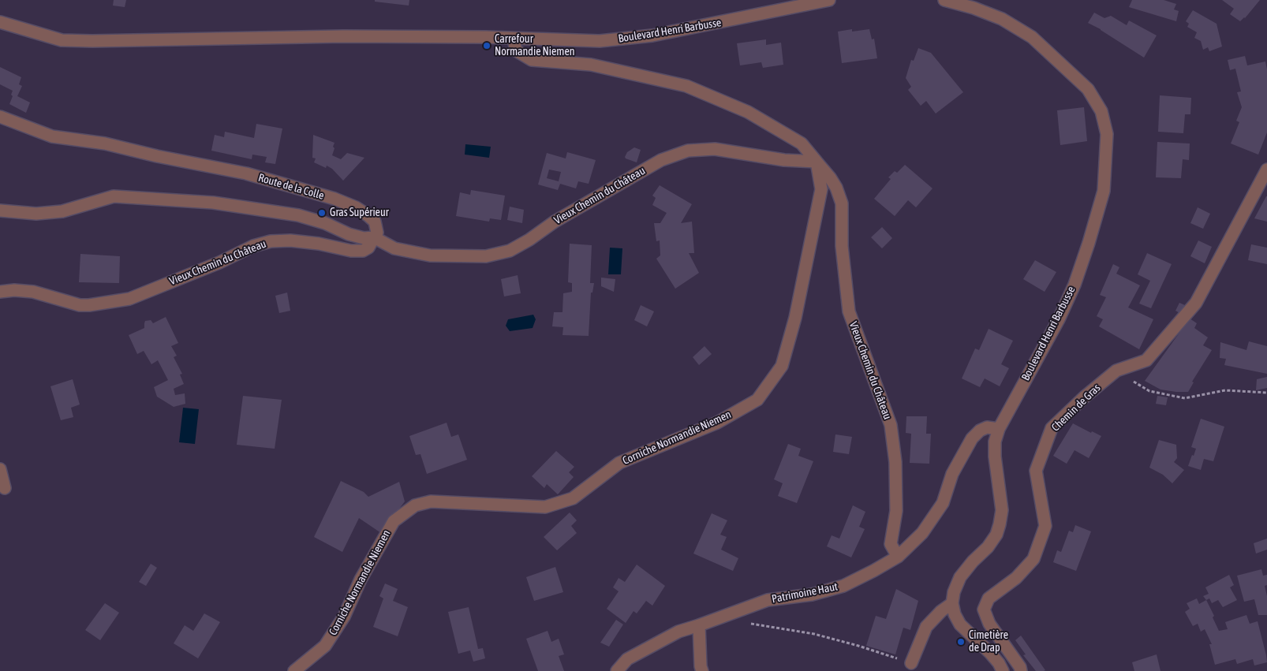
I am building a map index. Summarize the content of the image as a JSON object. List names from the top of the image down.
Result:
{
  "streets": {
    "street": [
      "Boulevard Henri Barbusse",
      "Route de la Colle",
      "Vieux Chemin du Château",
      "Chemin de Gras",
      "Corniche Normandie Niemen",
      "Patrimoine Haut"
    ]
  },
  "crossings": [
    ["Boulevard Henri Barbusse", "Corniche Normandie Niemen"],
    ["Boulevard Henri Barbusse", "Patrimoine Haut"],
    ["Route de la Colle", "Vieux Chemin du Château"],
    ["Vieux Chemin du Château", "Corniche Normandie Niemen"],
    ["Vieux Chemin du Château", "Patrimoine Haut"]
  ],
  "places": ["Carrefour Normandie Niemen", "Gras Supérieur", "Cimetière de Drap"]
}
